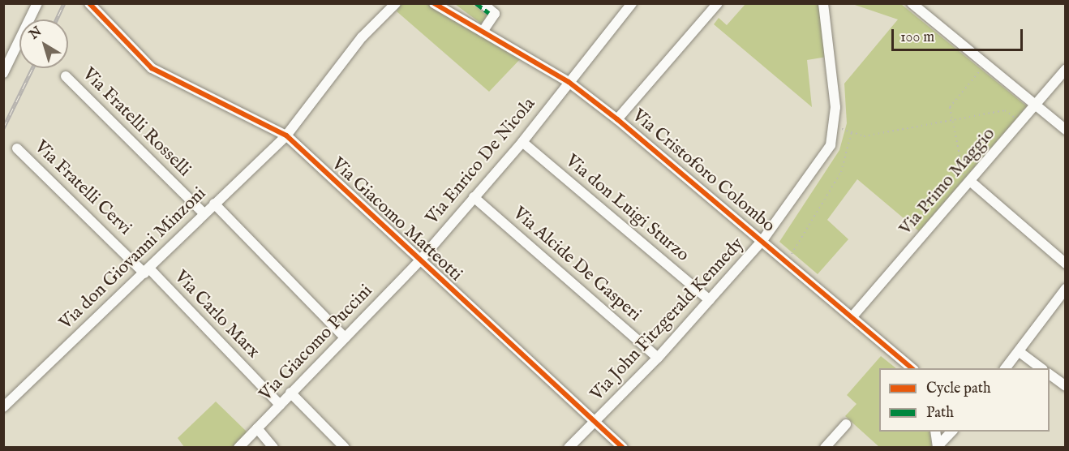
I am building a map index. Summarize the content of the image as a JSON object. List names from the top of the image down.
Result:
{
  "streets": {
    "street": [
      "Via Fratelli Rosselli",
      "Via Enrico De Nicola",
      "Via Cristoforo Colombo",
      "Via Primo Maggio",
      "Via Fratelli Cervi",
      "Via don Luigi Sturzo",
      "Via Giacomo Matteotti",
      "Via don Giovanni Minzoni",
      "Via Alcide De Gasperi",
      "Via Carlo Marx",
      "Via John Fitzgerald Kennedy",
      "Via Giacomo Puccini"
    ]
  },
  "crossings": [
    ["Via Fratelli Rosselli", "Via don Giovanni Minzoni"],
    ["Via Enrico De Nicola", "Via Cristoforo Colombo"],
    ["Via Enrico De Nicola", "Via don Luigi Sturzo"],
    ["Via Enrico De Nicola", "Via Giacomo Matteotti"],
    ["Via Enrico De Nicola", "Via Alcide De Gasperi"],
    ["Via Enrico De Nicola", "Via Giacomo Puccini"],
    ["Via Cristoforo Colombo", "Via Primo Maggio"],
    ["Via Cristoforo Colombo", "Via John Fitzgerald Kennedy"],
    ["Via Fratelli Cervi", "Via don Giovanni Minzoni"],
    ["Via Fratelli Cervi", "Via Carlo Marx"],
    ["Via don Luigi Sturzo", "Via John Fitzgerald Kennedy"],
    ["Via Giacomo Matteotti", "Via don Giovanni Minzoni"],
    ["Via Giacomo Matteotti", "Via John Fitzgerald Kennedy"],
    ["Via Giacomo Matteotti", "Via Giacomo Puccini"],
    ["Via don Giovanni Minzoni", "Via Carlo Marx"],
    ["Via Alcide De Gasperi", "Via John Fitzgerald Kennedy"],
    ["Via Carlo Marx", "Via Giacomo Puccini"]
  ],
  "legend": ["Cycle path", "Path"],
  "scale_bar": "100 m",
  "north": "top left"
}
